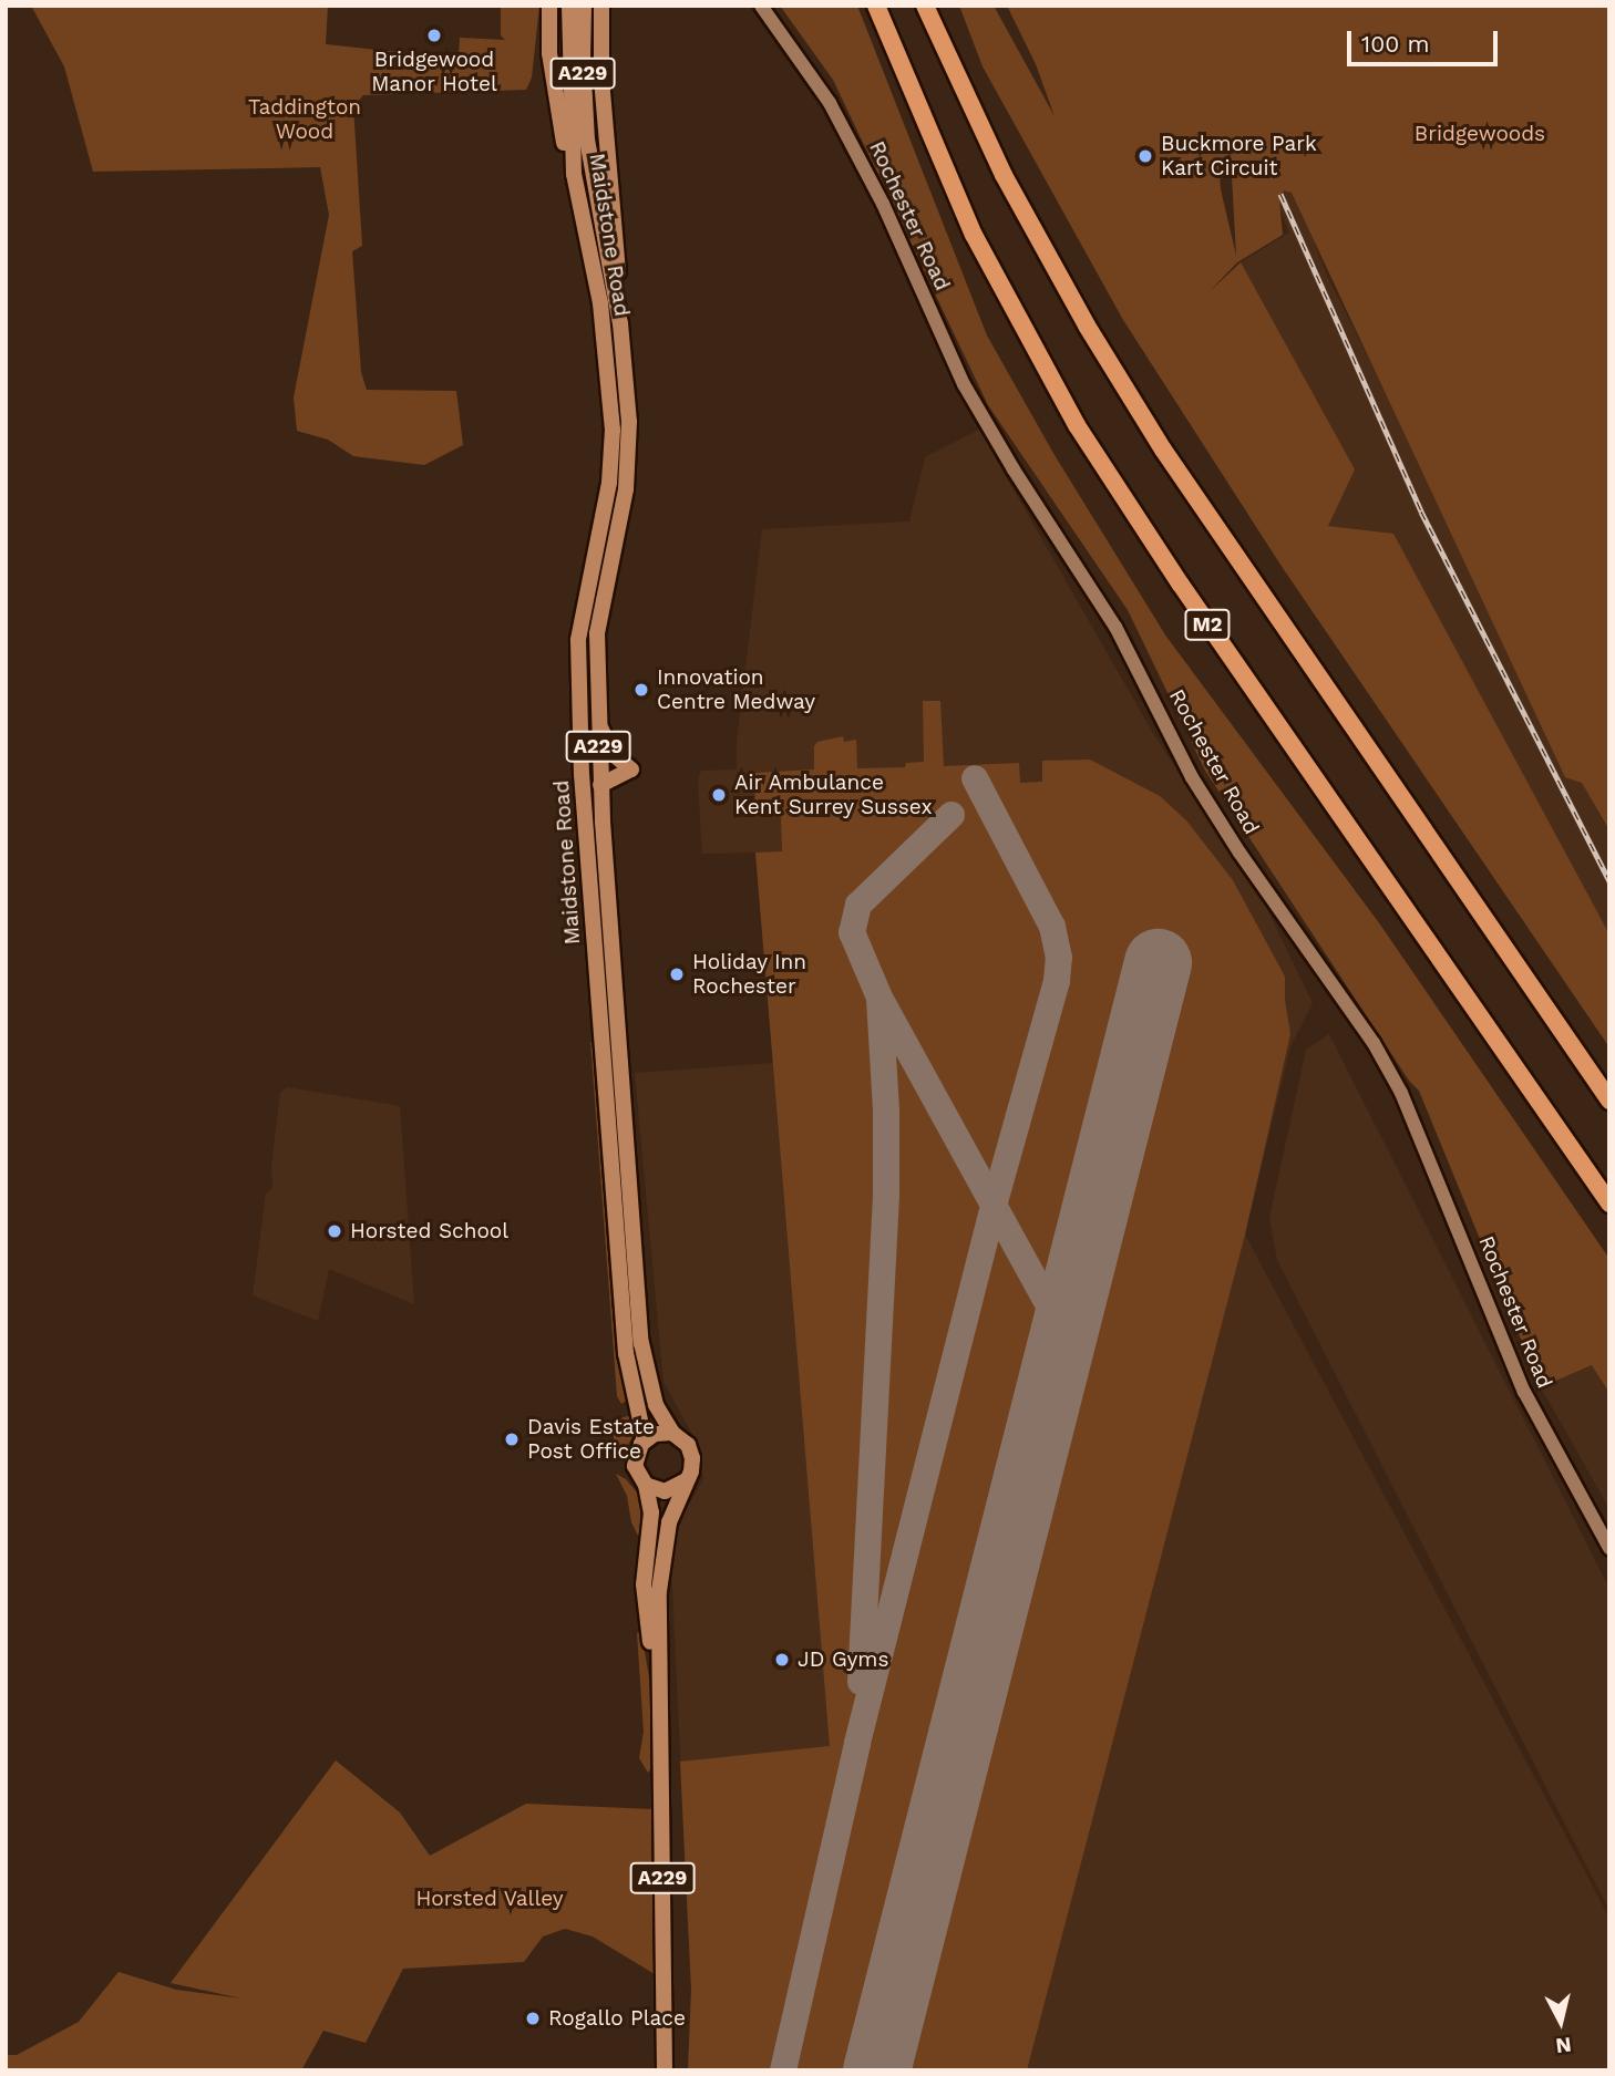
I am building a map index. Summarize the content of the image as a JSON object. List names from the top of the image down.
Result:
{
  "streets": {
    "highway": ["M2"],
    "main road": ["A229", "Rochester Road", "Maidstone Road"]
  },
  "crossings": [
    ["A229", "Maidstone Road"]
  ],
  "parks": ["Taddington Wood", "Bridgewoods", "Horsted Valley"],
  "places": [
    "Bridgewood Manor Hotel",
    "Buckmore Park Kart Circuit",
    "Innovation Centre Medway",
    "Air Ambulance Kent Surrey Sussex",
    "Holiday Inn Rochester",
    "Horsted School",
    "Davis Estate Post Office",
    "JD Gyms",
    "Rogallo Place"
  ],
  "scale_bar": "100 m",
  "north": "bottom"
}
